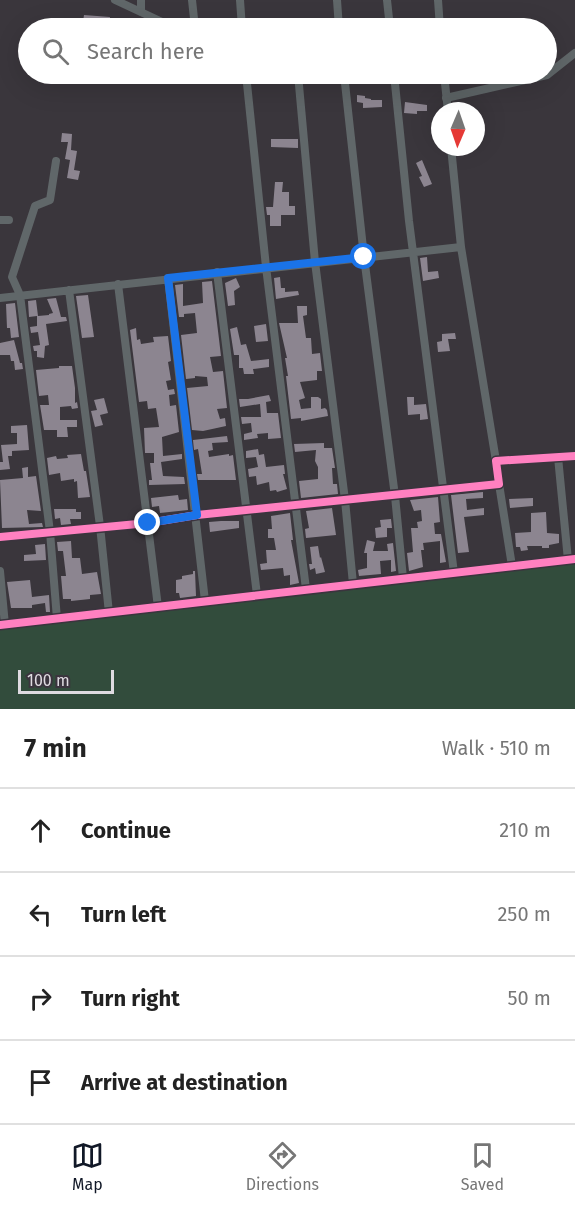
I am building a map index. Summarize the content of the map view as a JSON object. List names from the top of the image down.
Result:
{
  "scale_bar": "100 m",
  "north": "bottom",
  "page": {
    "search": "Search here",
    "scale": "100 m",
    "heading": ["7 min", "Walk · 510 m"],
    "list": [
      ["Continue", "210 m"],
      ["Turn left", "250 m"],
      ["Turn right", "50 m"],
      "Arrive at destination"
    ],
    "nav": ["Map", "Directions", "Saved"]
  }
}
